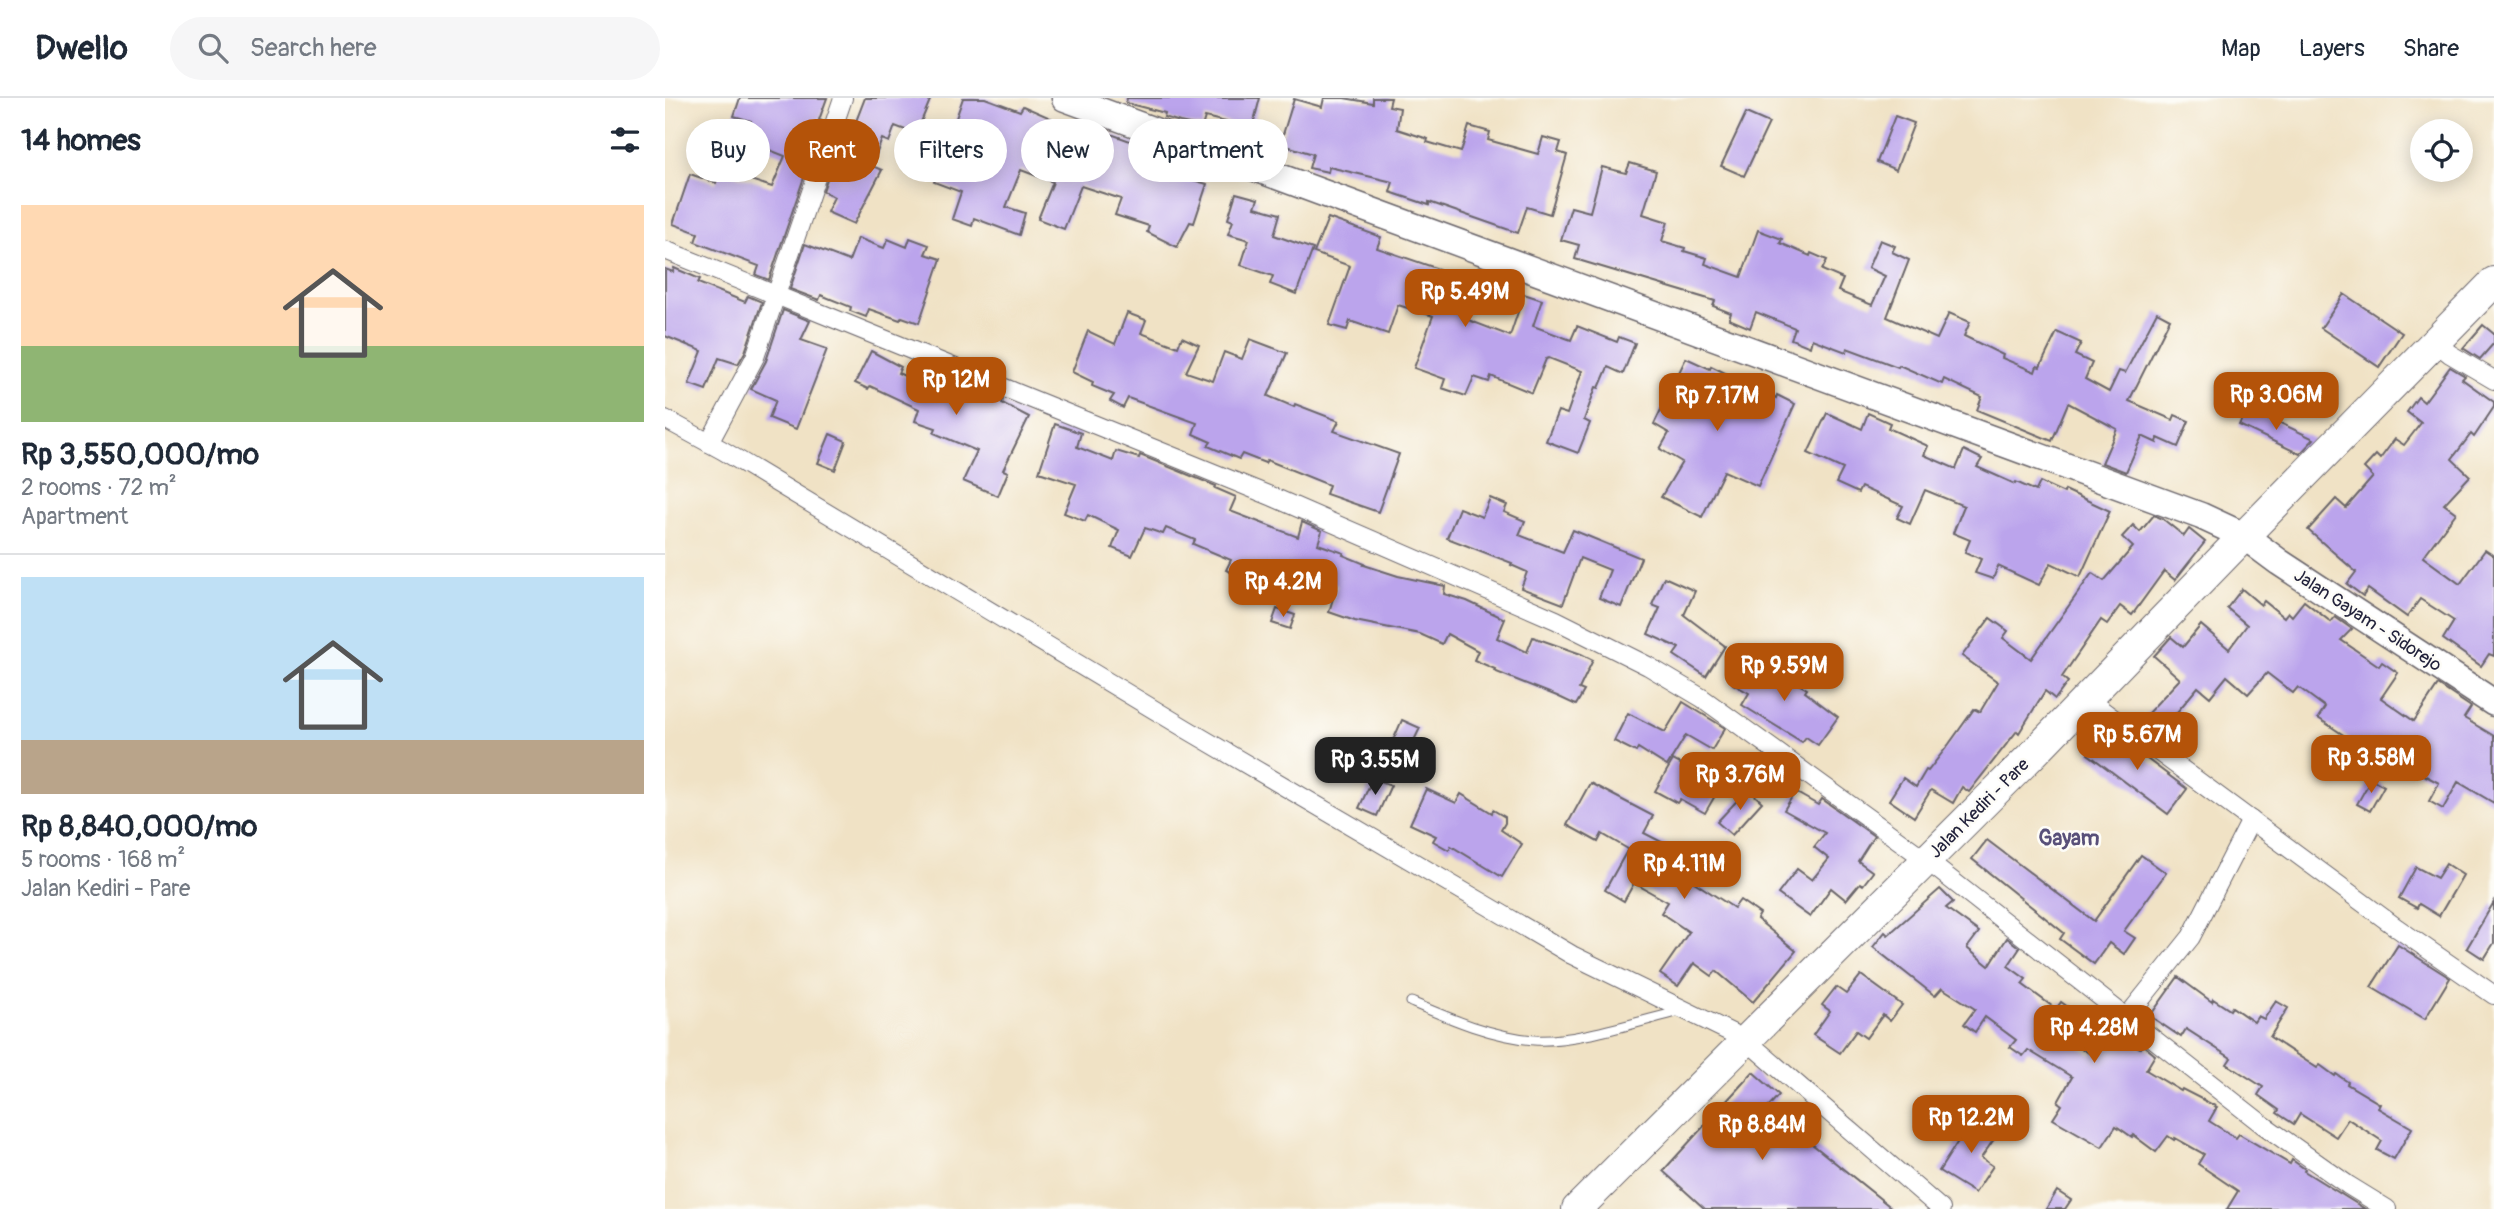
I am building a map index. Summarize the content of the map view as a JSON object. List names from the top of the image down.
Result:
{
  "streets": {
    "main road": ["Jalan Kediri - Pare"],
    "street": ["Jalan Gayam - Sidorejo"]
  },
  "crossings": [
    ["Jalan Gayam - Sidorejo", "Jalan Kediri - Pare"]
  ],
  "districts": ["Gayam"],
  "page": {
    "header": "Dwello",
    "search": "Search here",
    "nav": ["Map", "Layers", "Share"],
    "heading": "14 homes",
    "chip": [
      "Buy",
      "Rent",
      "Filters",
      "New",
      "Apartment"
    ],
    "list": [
      {
        "name": "Rp 3,550,000/mo",
        "note": "2 rooms · 72 m² · Apartment"
      },
      {
        "name": "Rp 8,840,000/mo",
        "note": "5 rooms · 168 m² · Jalan Kediri - Pare"
      }
    ],
    "price": [
      "Rp 5.49M",
      "Rp 12M",
      "Rp 3.06M",
      "Rp 7.17M",
      "Rp 4.2M",
      "Rp 9.59M",
      "Rp 5.67M",
      "Rp 3.58M",
      "Rp 3.55M",
      "Rp 3.76M",
      "Rp 4.11M",
      "Rp 4.28M",
      "Rp 12.2M",
      "Rp 8.84M"
    ]
  }
}
